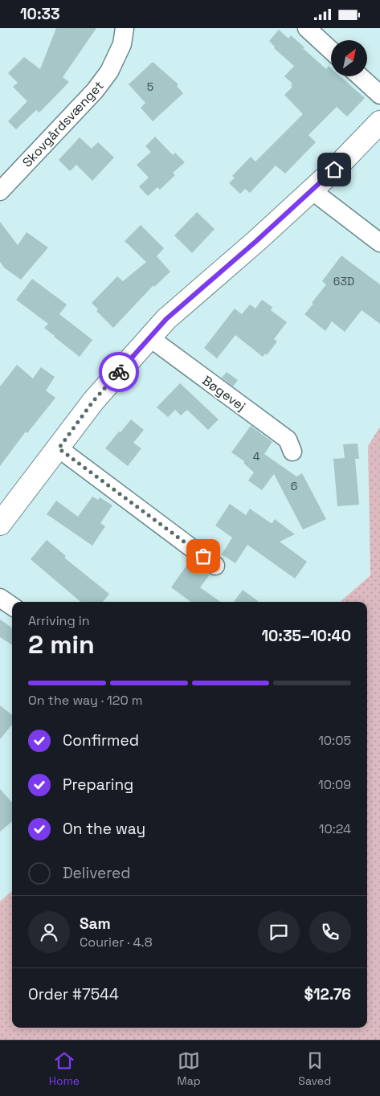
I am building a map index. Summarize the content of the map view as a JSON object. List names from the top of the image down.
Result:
{
  "streets": {
    "street": ["Skovgårdsvænget", "Bøgevej"]
  },
  "house_numbers": [
    "5",
    "63D",
    "4",
    "6"
  ],
  "north": "top right",
  "page": {
    "status": "10:33",
    "heading": ["2 min", "Arriving in", "10:35–10:40"],
    "panel": [
      "Sam",
      "Courier · 4.8",
      "Order #7544",
      "$12.76"
    ],
    "bar": "On the way · 120 m",
    "list": [
      ["Confirmed", "10:05"],
      ["Preparing", "10:09"],
      ["On the way", "10:24"],
      "Delivered"
    ],
    "tabs": ["Home", "Map", "Saved"]
  }
}
